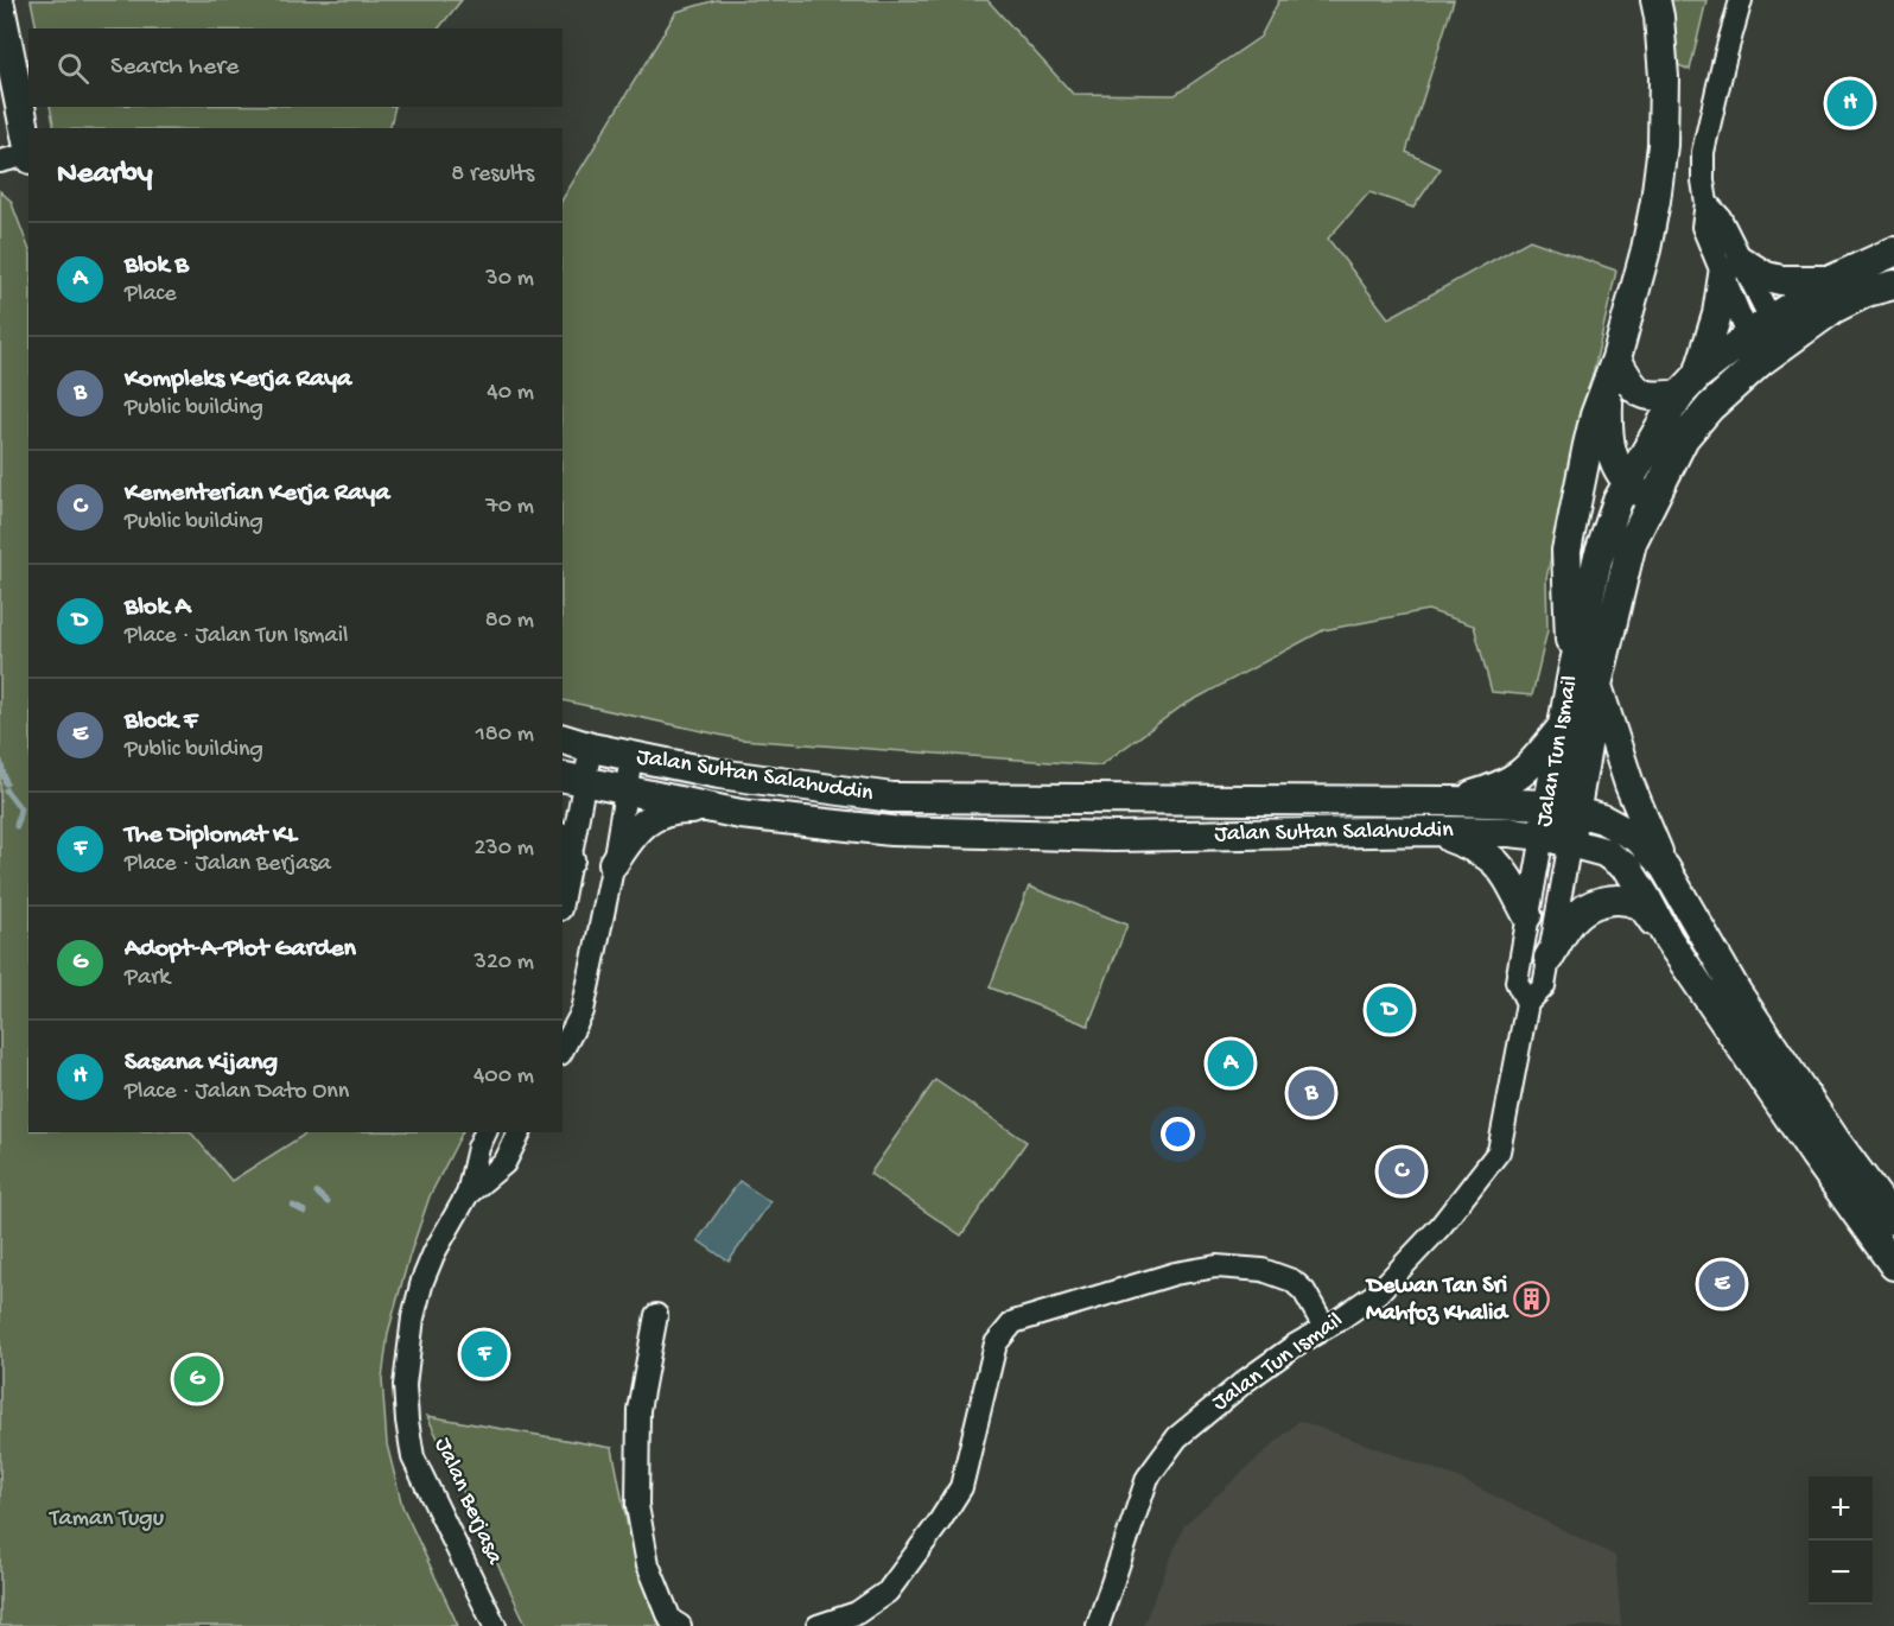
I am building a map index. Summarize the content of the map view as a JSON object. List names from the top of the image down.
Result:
{
  "streets": {
    "street": ["Jalan Tun Ismail", "Jalan Sultan Salahuddin", "Jalan Berjasa"]
  },
  "crossings": [
    ["Jalan Tun Ismail", "Jalan Sultan Salahuddin"]
  ],
  "parks": ["Taman Tugu"],
  "places": {
    "building": ["Dewan Tan Sri Mahfoz Khalid"]
  },
  "page": {
    "search": "Search here",
    "pins": [
      "H",
      "D",
      "A",
      "B",
      "C",
      "E",
      "F",
      "G"
    ],
    "heading": ["Nearby", "8 results"],
    "list": [
      {
        "mark": "A",
        "name": "Blok B",
        "note": "Place",
        "value": "30 m"
      },
      {
        "mark": "B",
        "name": "Kompleks Kerja Raya",
        "note": "Public building",
        "value": "40 m"
      },
      {
        "mark": "C",
        "name": "Kementerian Kerja Raya",
        "note": "Public building",
        "value": "70 m"
      },
      {
        "mark": "D",
        "name": "Blok A",
        "note": "Place · Jalan Tun Ismail",
        "value": "80 m"
      },
      {
        "mark": "E",
        "name": "Block F",
        "note": "Public building",
        "value": "180 m"
      },
      {
        "mark": "F",
        "name": "The Diplomat KL",
        "note": "Place · Jalan Berjasa",
        "value": "230 m"
      },
      {
        "mark": "G",
        "name": "Adopt-A-Plot Garden",
        "note": "Park",
        "value": "320 m"
      },
      {
        "mark": "H",
        "name": "Sasana Kijang",
        "note": "Place · Jalan Dato Onn",
        "value": "400 m"
      }
    ],
    "map_buttons": ["+", "−"]
  }
}
